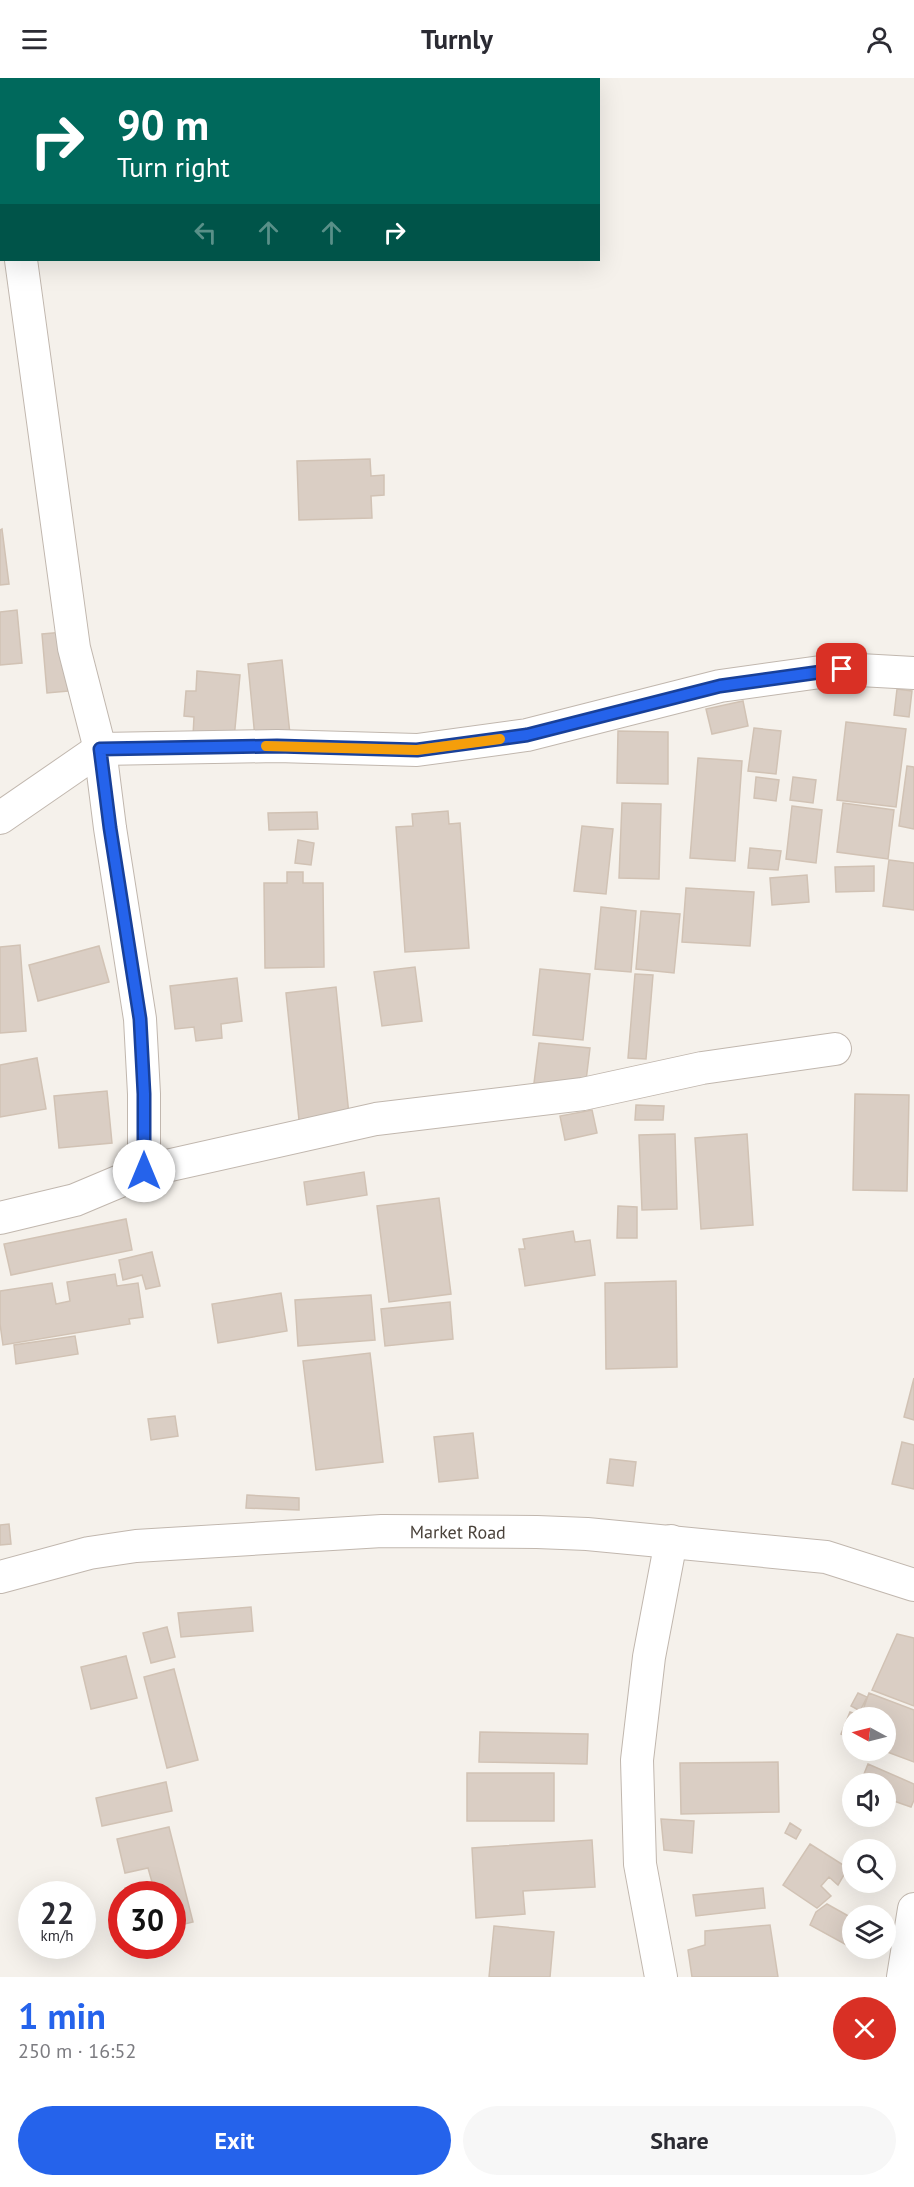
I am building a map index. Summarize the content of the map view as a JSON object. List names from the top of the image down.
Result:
{
  "streets": {
    "street": ["Market Road"]
  },
  "north": "left",
  "page": {
    "header": "Turnly",
    "turn": ["90 m", "Turn right"],
    "speed": "22 km/h",
    "limit": "30",
    "heading": ["1 min", "250 m · 16:52"],
    "buttons": ["Exit", "Share"]
  }
}
